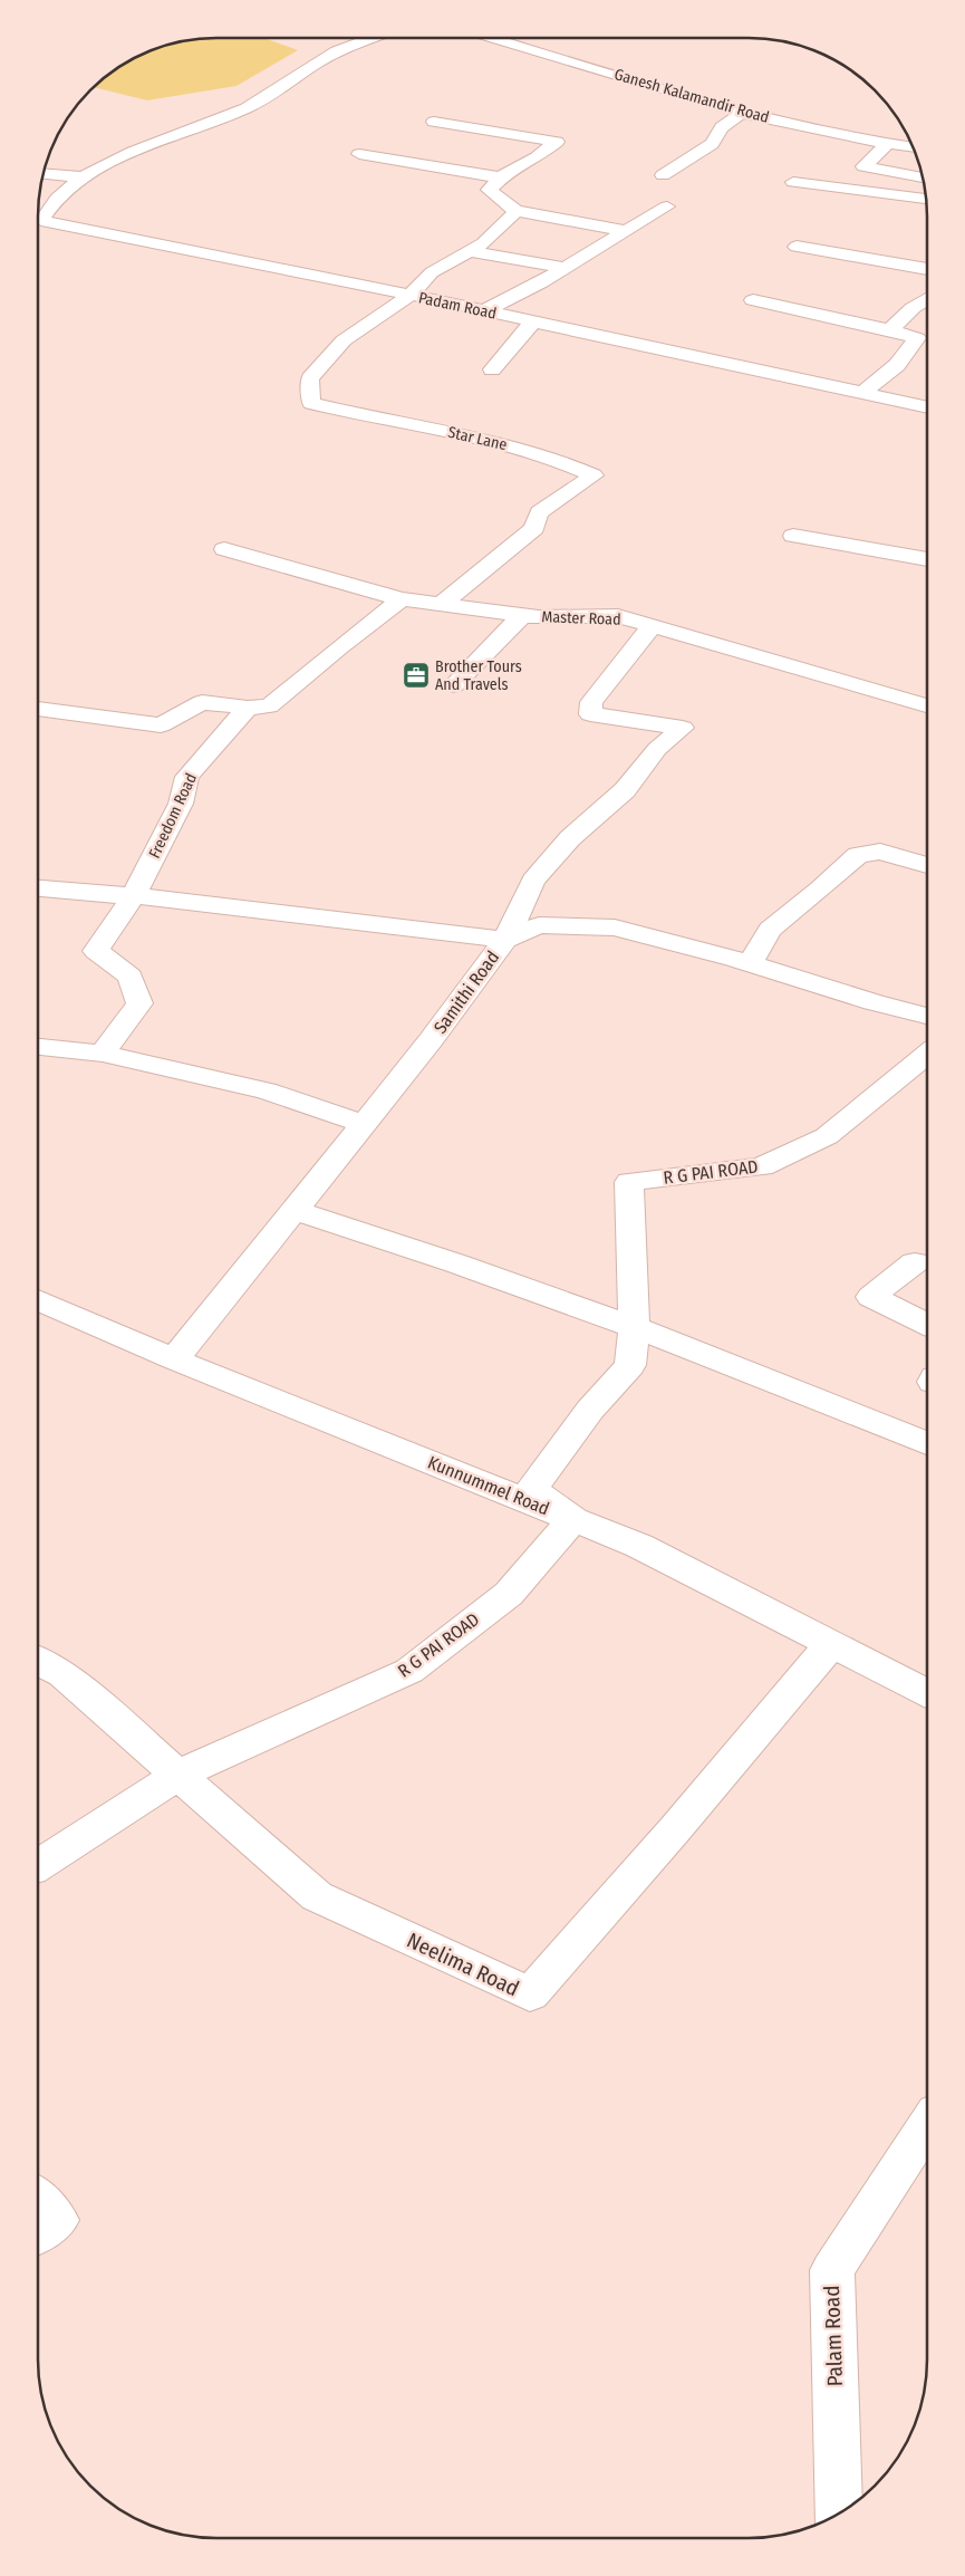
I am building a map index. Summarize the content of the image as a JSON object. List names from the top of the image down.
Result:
{
  "streets": {
    "street": [
      "Ganesh Kalamandir Road",
      "Padam Road",
      "Star Lane",
      "Master Road",
      "Freedom Road",
      "Samithi Road",
      "R G PAI ROAD",
      "Kunnummel Road",
      "Neelima Road",
      "Palam Road"
    ]
  },
  "crossings": [
    ["Padam Road", "Star Lane"],
    ["Star Lane", "Master Road"],
    ["Samithi Road", "Kunnummel Road"],
    ["R G PAI ROAD", "Kunnummel Road"],
    ["R G PAI ROAD", "Neelima Road"],
    ["Kunnummel Road", "Neelima Road"]
  ],
  "places": {
    "office": ["Brother Tours And Travels"]
  }
}
